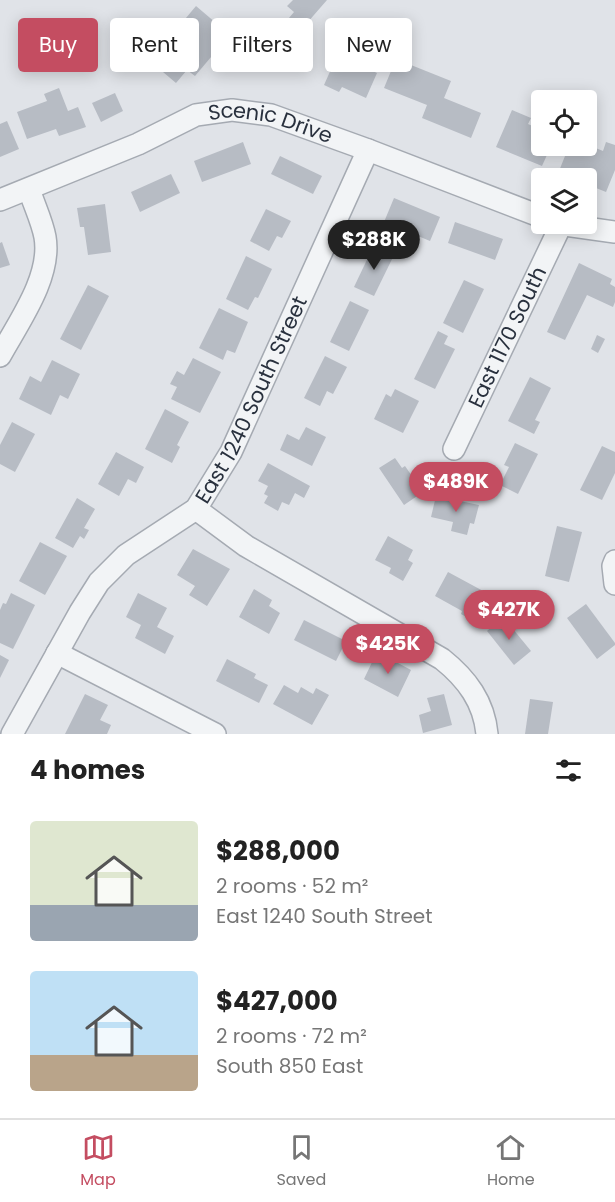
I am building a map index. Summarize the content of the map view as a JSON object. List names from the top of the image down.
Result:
{
  "streets": {
    "street": ["Scenic Drive", "East 1170 South", "East 1240 South Street"]
  },
  "crossings": [
    ["Scenic Drive", "East 1240 South Street"]
  ],
  "page": {
    "chip": [
      "Buy",
      "Rent",
      "Filters",
      "New"
    ],
    "price": [
      "$288K",
      "$489K",
      "$427K",
      "$425K"
    ],
    "heading": "4 homes",
    "list": [
      {
        "name": "$288,000",
        "note": "2 rooms · 52 m² · East 1240 South Street"
      },
      {
        "name": "$427,000",
        "note": "2 rooms · 72 m² · South 850 East"
      }
    ],
    "tabs": ["Map", "Saved", "Home"]
  }
}
